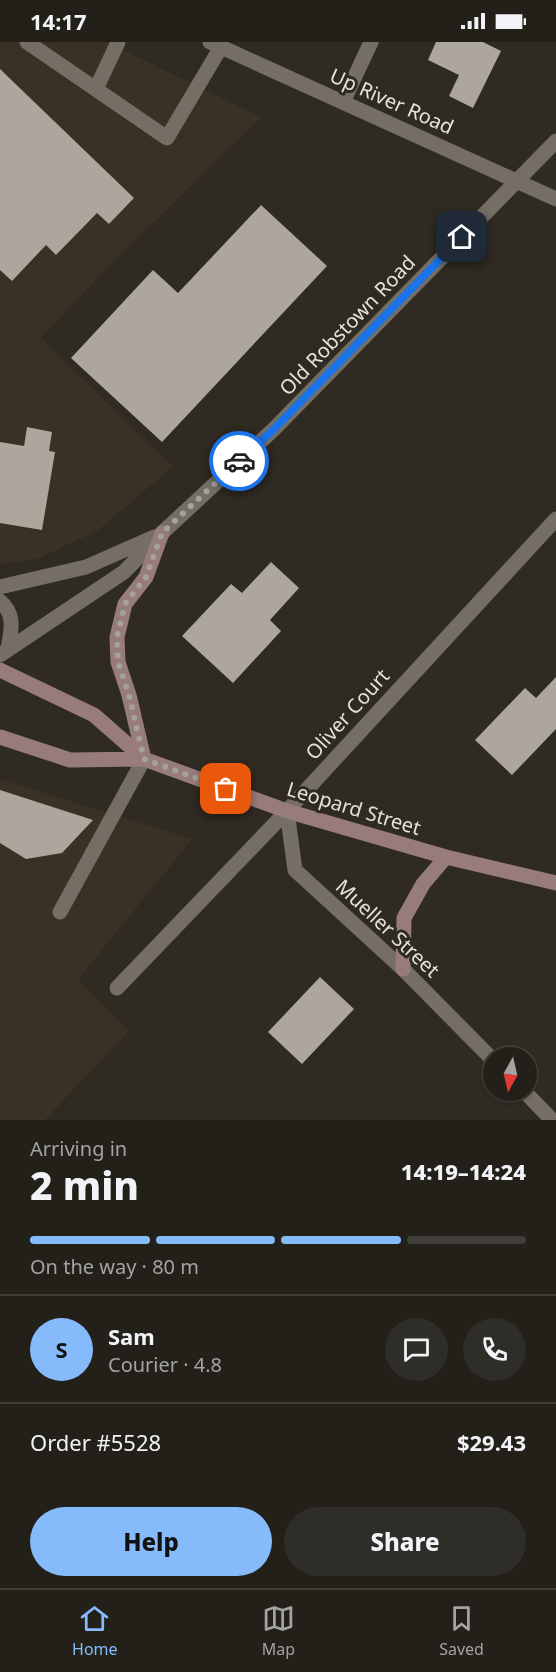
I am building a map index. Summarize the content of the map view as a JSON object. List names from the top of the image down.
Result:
{
  "streets": {
    "main road": ["Leopard Street"],
    "street": [
      "Up River Road",
      "Old Robstown Road",
      "Oliver Court",
      "Mueller Street"
    ]
  },
  "crossings": [
    ["Up River Road", "Old Robstown Road"],
    ["Oliver Court", "Leopard Street"],
    ["Oliver Court", "Mueller Street"],
    ["Leopard Street", "Mueller Street"]
  ],
  "north": "bottom",
  "page": {
    "status": "14:17",
    "heading": ["2 min", "Arriving in", "14:19–14:24"],
    "panel": [
      "Sam",
      "Courier · 4.8",
      "Order #5528",
      "$29.43"
    ],
    "bar": "On the way · 80 m",
    "round": "S",
    "buttons": ["Help", "Share"],
    "tabs": ["Home", "Map", "Saved"]
  }
}
